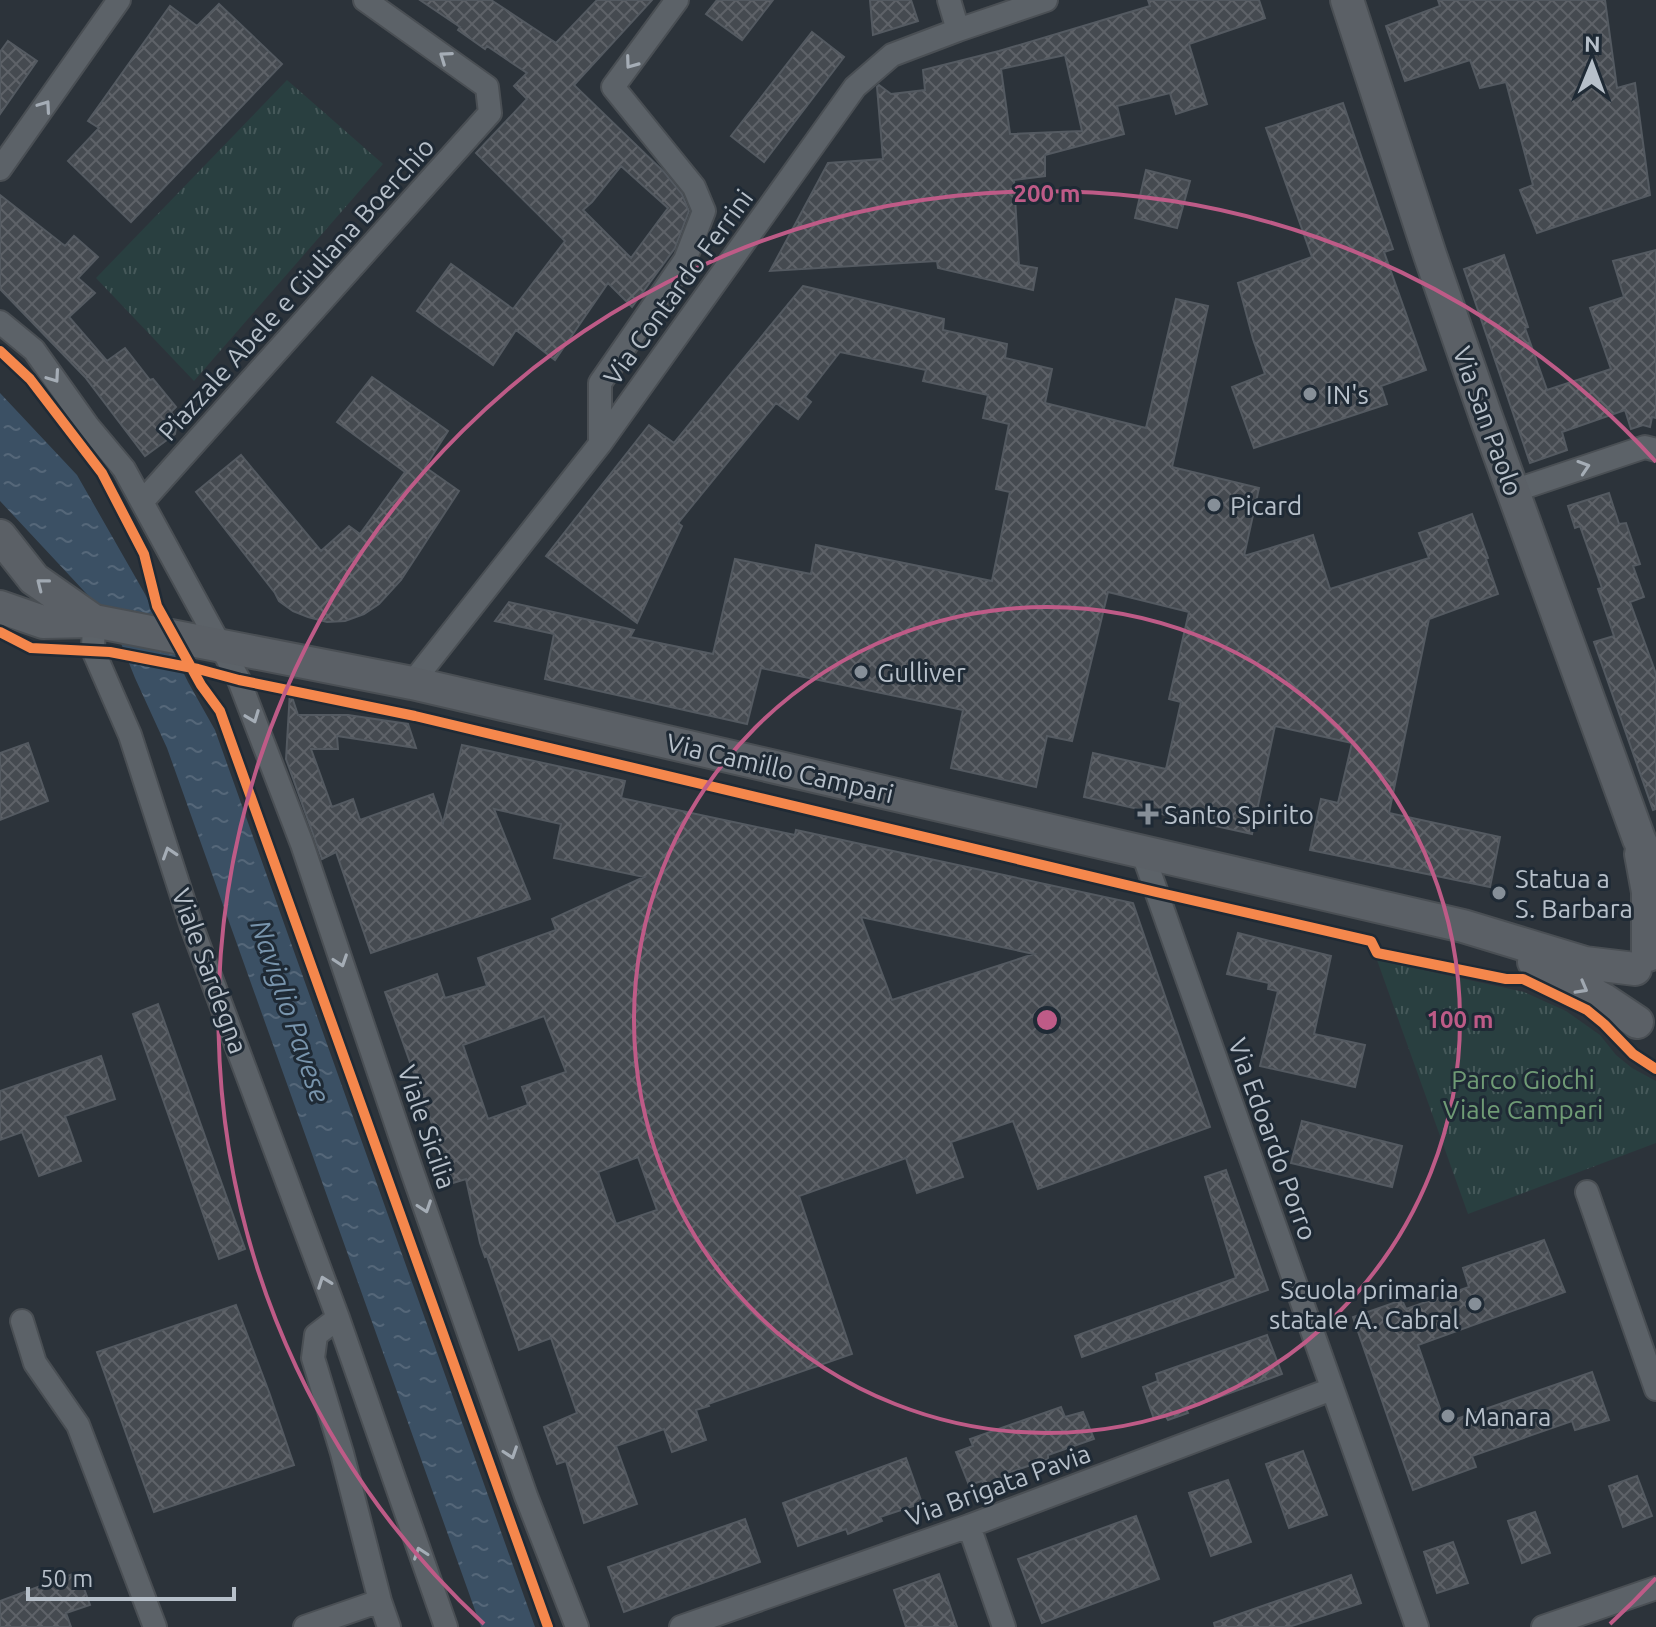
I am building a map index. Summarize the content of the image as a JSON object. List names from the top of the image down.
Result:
{
  "streets": {
    "street": [
      "Via Contardo Ferrini",
      "Piazzale Abele e Giuliana Boerchio",
      "Via San Paolo",
      "Via Camillo Campari",
      "Viale Sardegna",
      "Viale Sicilia",
      "Via Edoardo Porro",
      "Via Brigata Pavia"
    ]
  },
  "crossings": [
    ["Via Contardo Ferrini", "Via Camillo Campari"],
    ["Piazzale Abele e Giuliana Boerchio", "Viale Sicilia"],
    ["Via San Paolo", "Via Camillo Campari"],
    ["Via Camillo Campari", "Viale Sardegna"],
    ["Via Camillo Campari", "Viale Sicilia"],
    ["Via Camillo Campari", "Via Edoardo Porro"],
    ["Via Edoardo Porro", "Via Brigata Pavia"]
  ],
  "one_way": ["Viale Sicilia"],
  "water": ["Naviglio Pavese"],
  "parks": ["Parco Giochi Viale Campari"],
  "places": {
    "other": [
      "IN's",
      "Picard",
      "Gulliver",
      "Statua a S. Barbara",
      "Scuola primaria statale A. Cabral",
      "Manara"
    ],
    "health": ["Santo Spirito"]
  },
  "scale_bar": "50 m",
  "north": "top",
  "rings": ["200 m", "100 m"]
}
